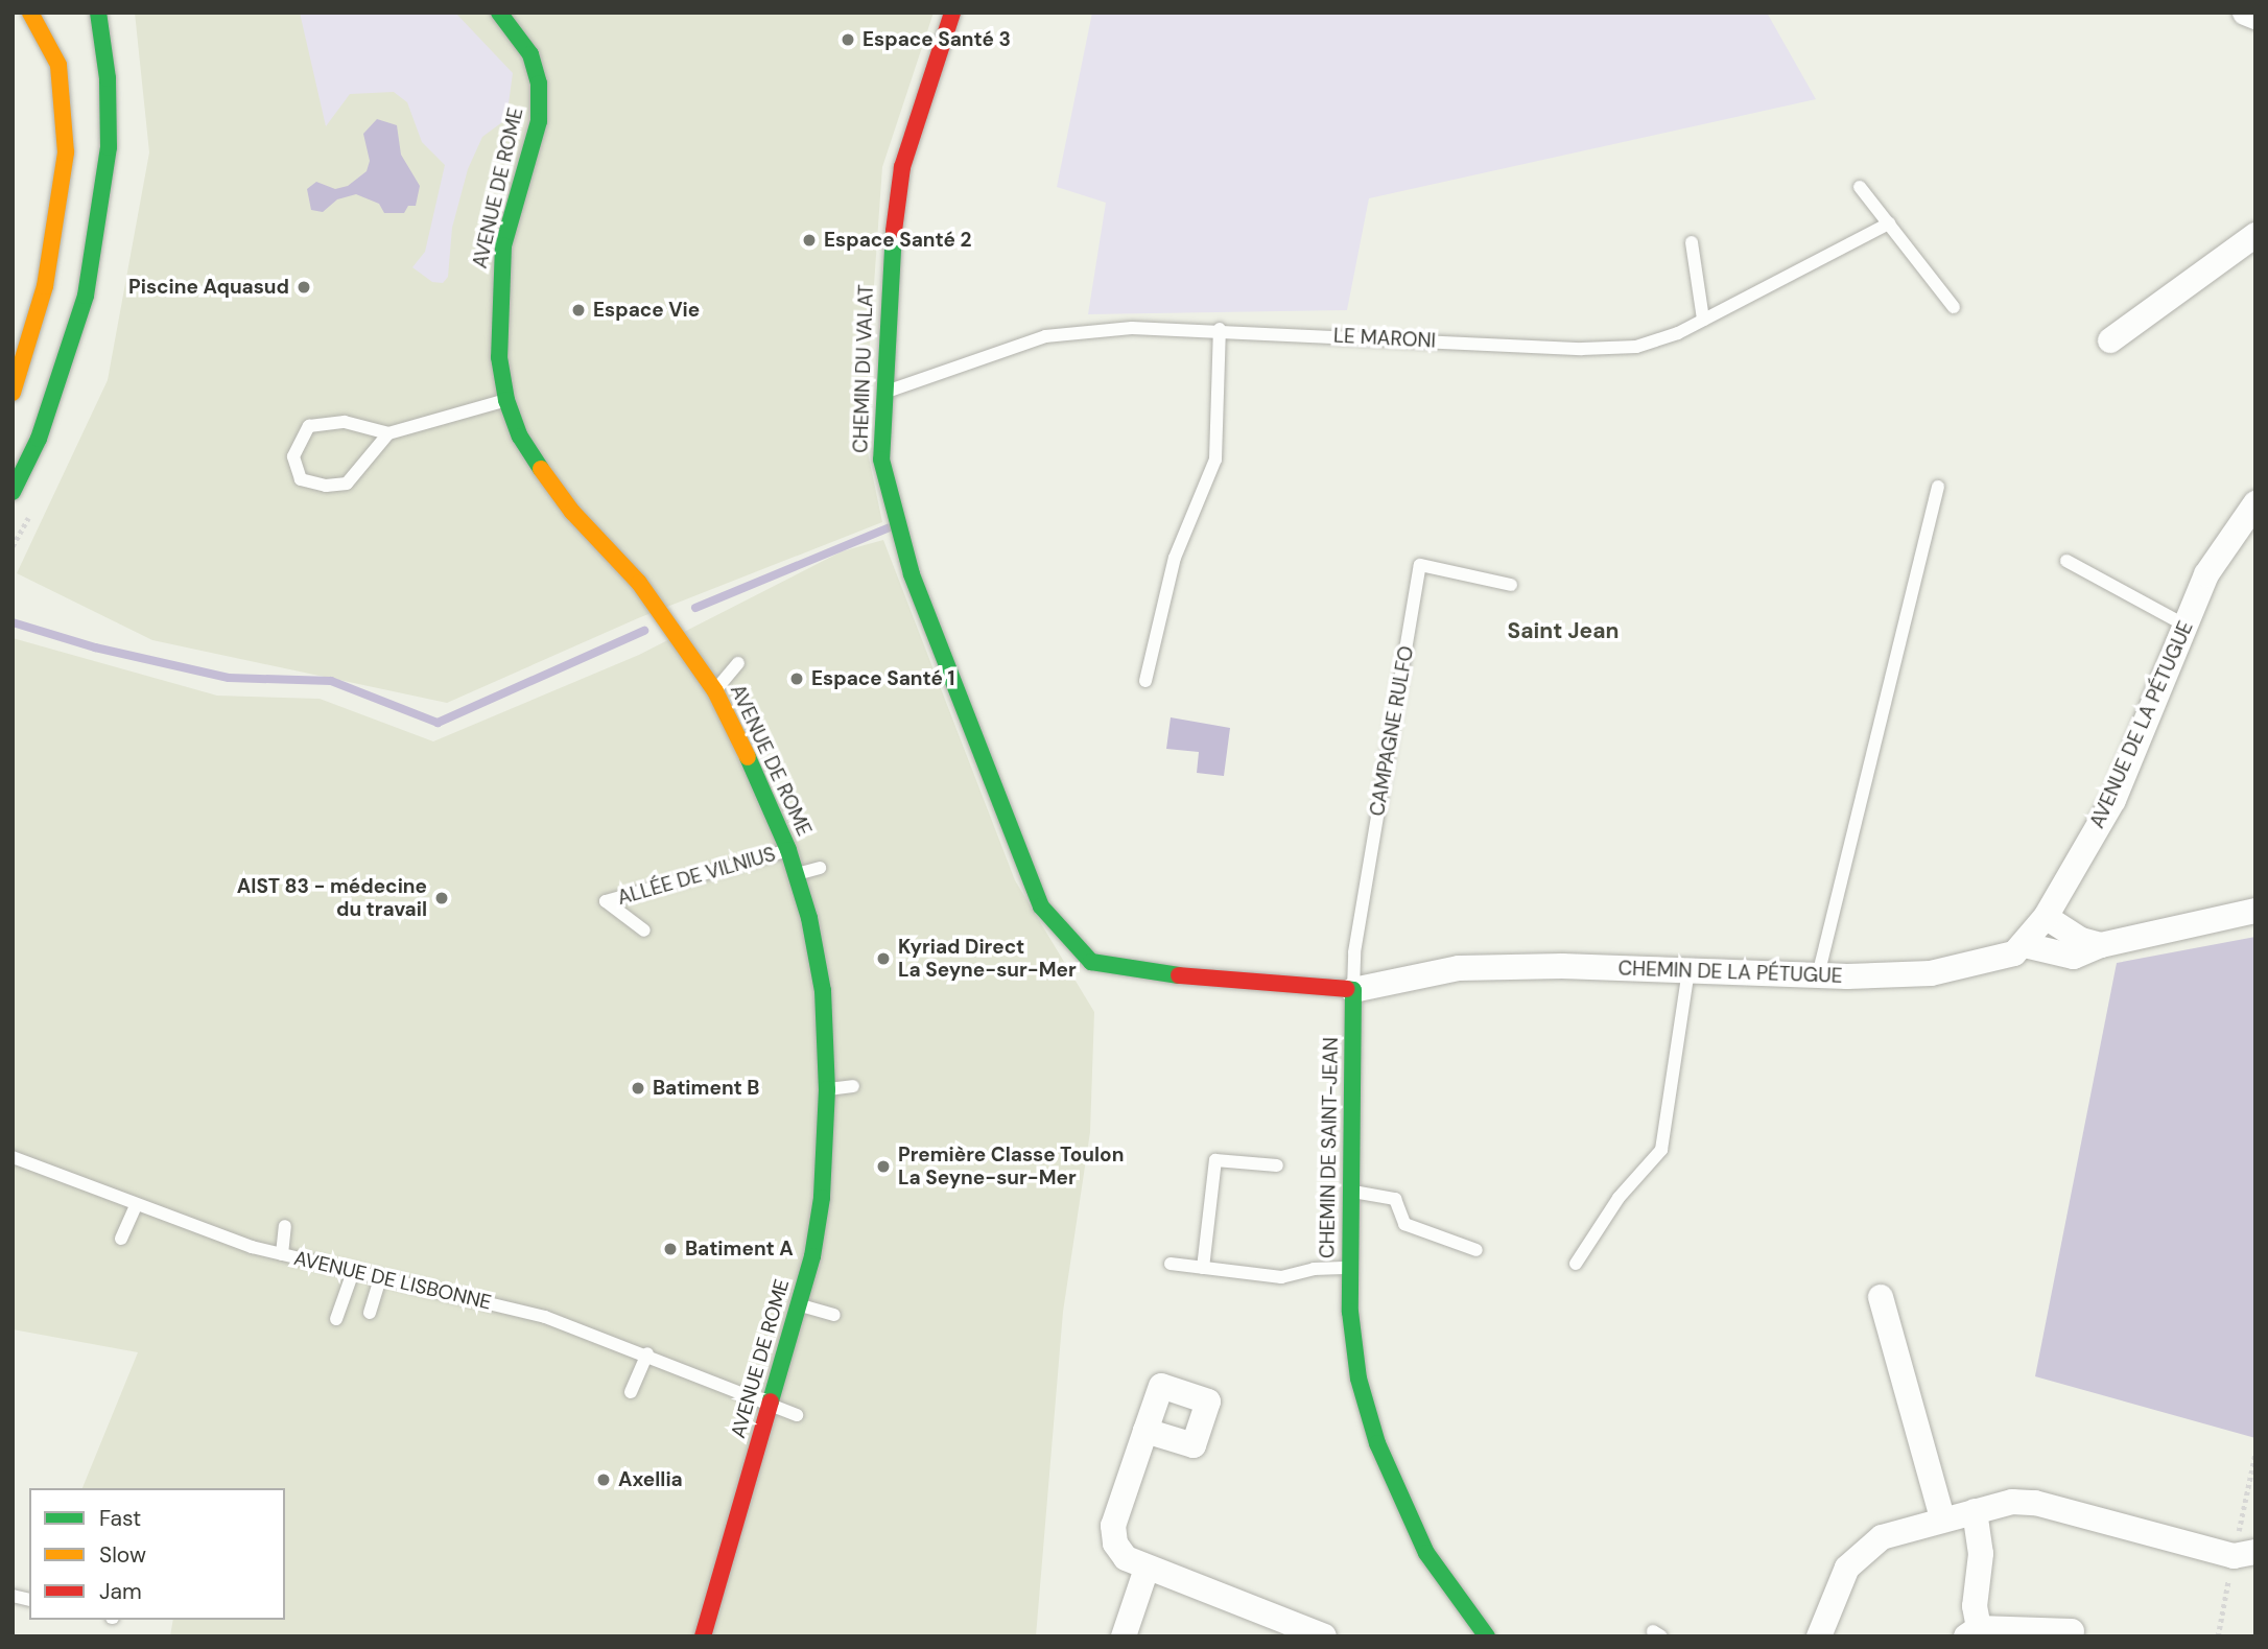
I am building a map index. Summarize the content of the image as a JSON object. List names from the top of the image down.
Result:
{
  "streets": {
    "street": [
      "AVENUE DE ROME",
      "CHEMIN DU VALAT",
      "AVENUE DE LA PÉTUGUE",
      "CHEMIN DE LA PÉTUGUE",
      "CHEMIN DE SAINT-JEAN"
    ],
    "lane": [
      "LE MARONI",
      "CAMPAGNE RULFO",
      "ALLÉE DE VILNIUS",
      "AVENUE DE LISBONNE"
    ]
  },
  "crossings": [
    ["AVENUE DE ROME", "ALLÉE DE VILNIUS"],
    ["AVENUE DE ROME", "AVENUE DE LISBONNE"],
    ["LE MARONI", "CHEMIN DU VALAT"],
    ["CHEMIN DU VALAT", "CAMPAGNE RULFO"],
    ["CHEMIN DU VALAT", "CHEMIN DE LA PÉTUGUE"],
    ["CHEMIN DU VALAT", "CHEMIN DE SAINT-JEAN"],
    ["AVENUE DE LA PÉTUGUE", "CHEMIN DE LA PÉTUGUE"],
    ["CAMPAGNE RULFO", "CHEMIN DE LA PÉTUGUE"],
    ["CAMPAGNE RULFO", "CHEMIN DE SAINT-JEAN"],
    ["CHEMIN DE LA PÉTUGUE", "CHEMIN DE SAINT-JEAN"]
  ],
  "districts": ["Saint Jean"],
  "places": [
    "Espace Santé 3",
    "Espace Santé 2",
    "Piscine Aquasud",
    "Espace Vie",
    "Espace Santé 1",
    "AIST 83 - médecine du travail",
    "Kyriad Direct La Seyne-sur-Mer",
    "Batiment B",
    "Première Classe Toulon La Seyne-sur-Mer",
    "Batiment A",
    "Axellia"
  ],
  "legend": ["Fast", "Slow", "Jam"]
}
